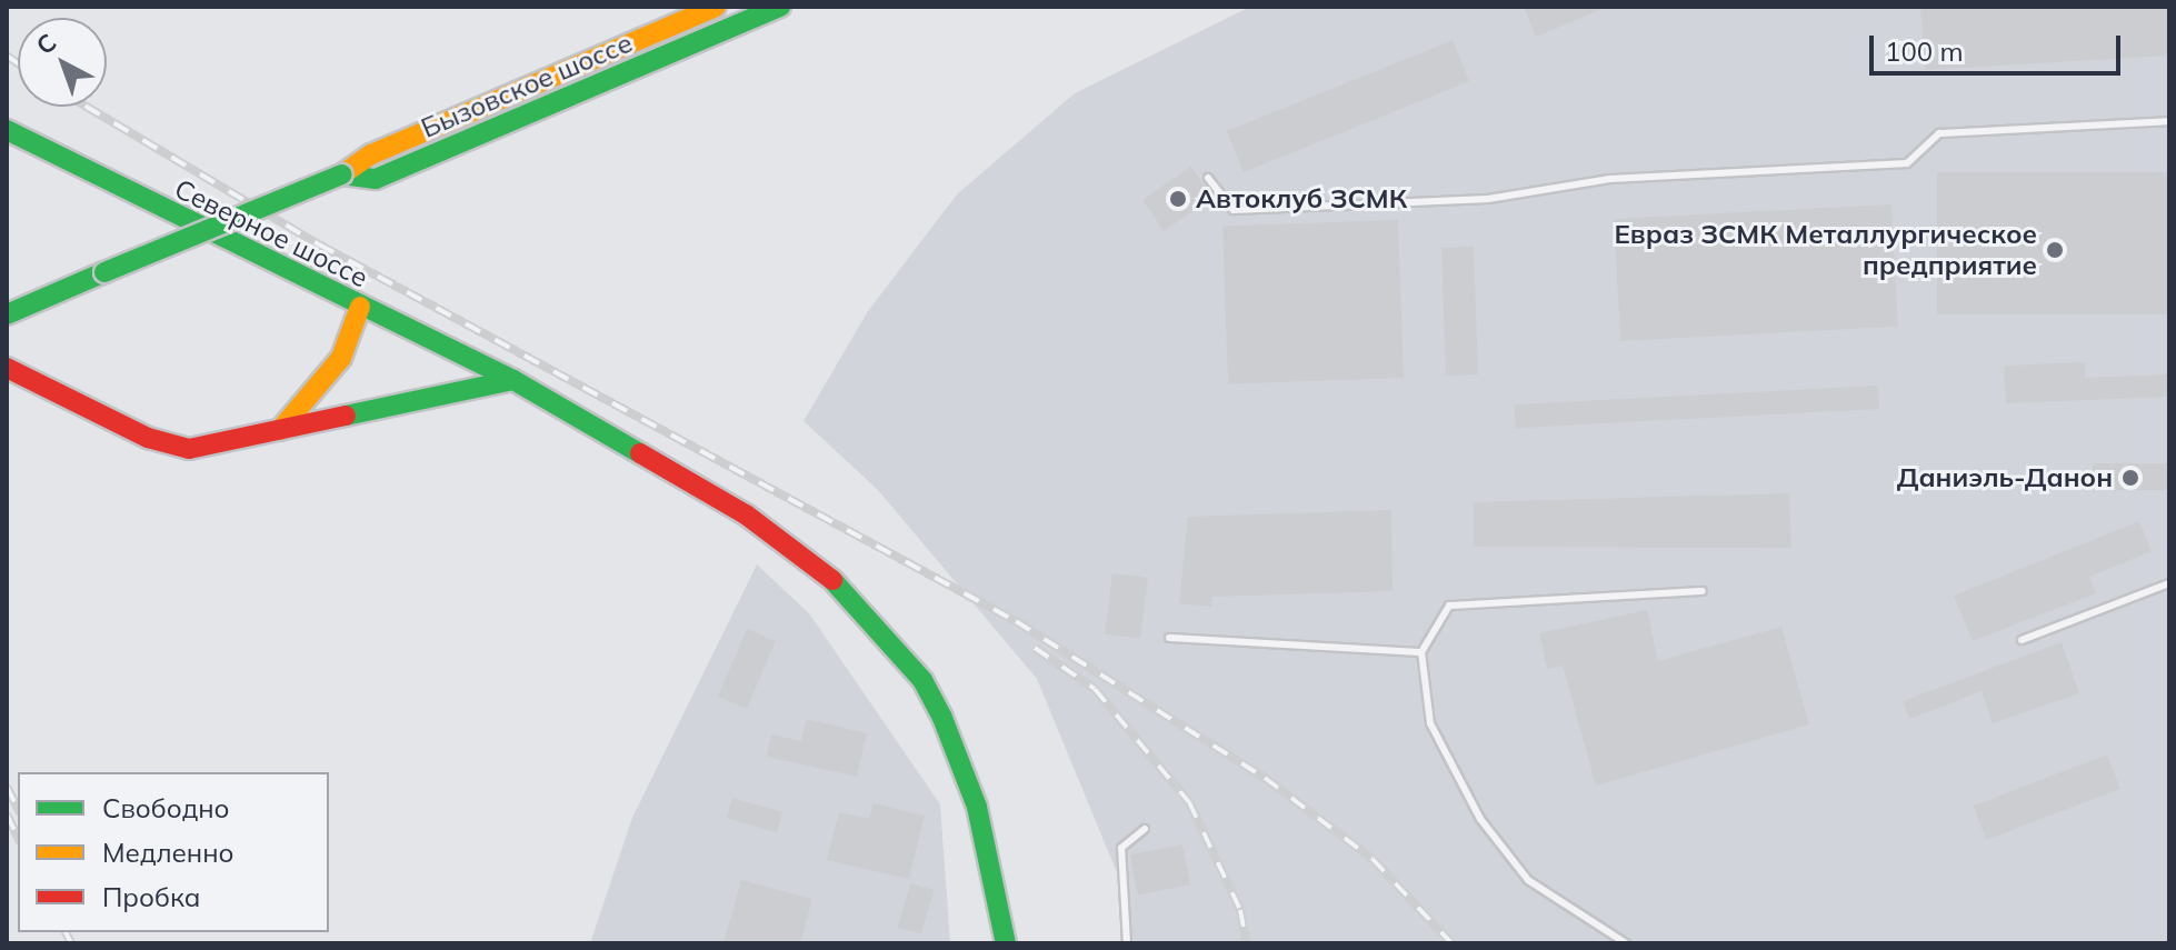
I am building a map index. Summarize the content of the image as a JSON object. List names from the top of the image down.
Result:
{
  "streets": {
    "main road": ["Бызовское шоссе", "Северное шоссе"]
  },
  "places": ["Автоклуб ЗСМК", "Евраз ЗСМК Металлургическое предприятие", "Даниэль-Данон"],
  "legend": ["Свободно", "Медленно", "Пробка"],
  "scale_bar": "100 m",
  "north": "top left"
}
